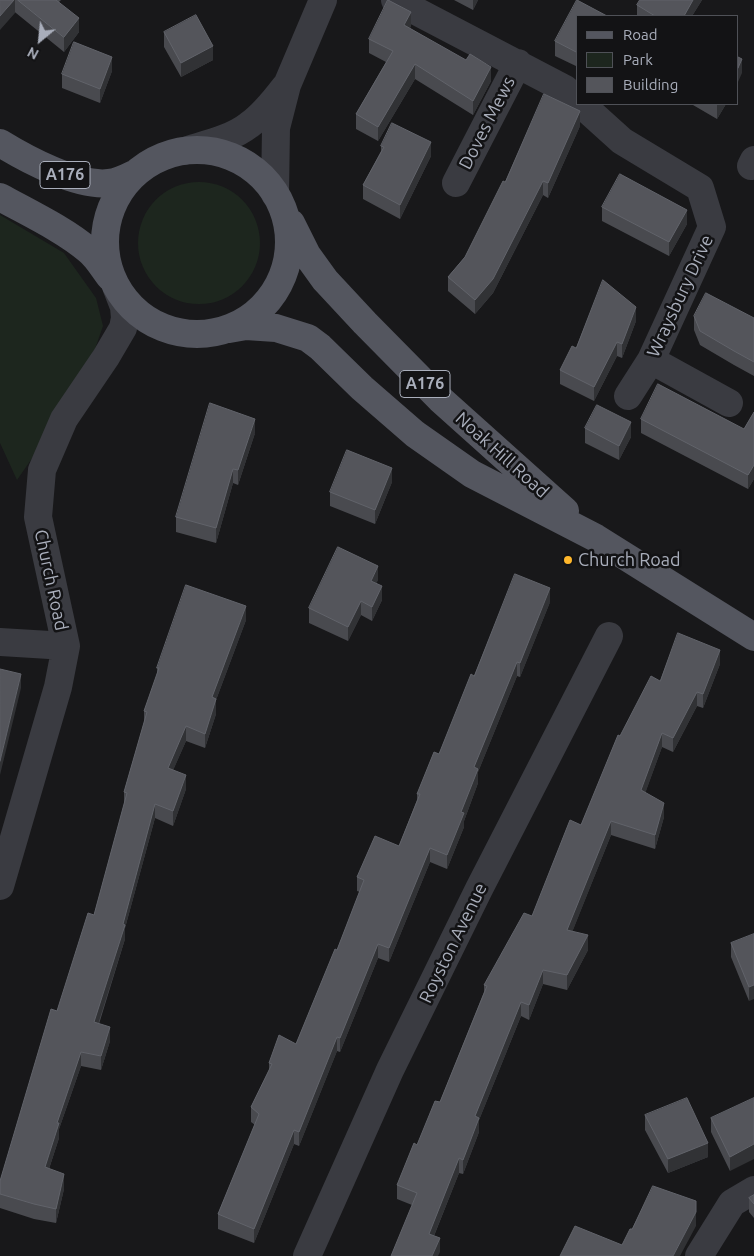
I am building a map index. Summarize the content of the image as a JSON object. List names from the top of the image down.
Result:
{
  "streets": {
    "main road": ["A176", "Noak Hill Road"],
    "street": [
      "Doves Mews",
      "Wraysbury Drive",
      "Church Road",
      "Royston Avenue"
    ]
  },
  "places": ["Church Road"],
  "legend": ["Road", "Park", "Building"],
  "north": "bottom left"
}
